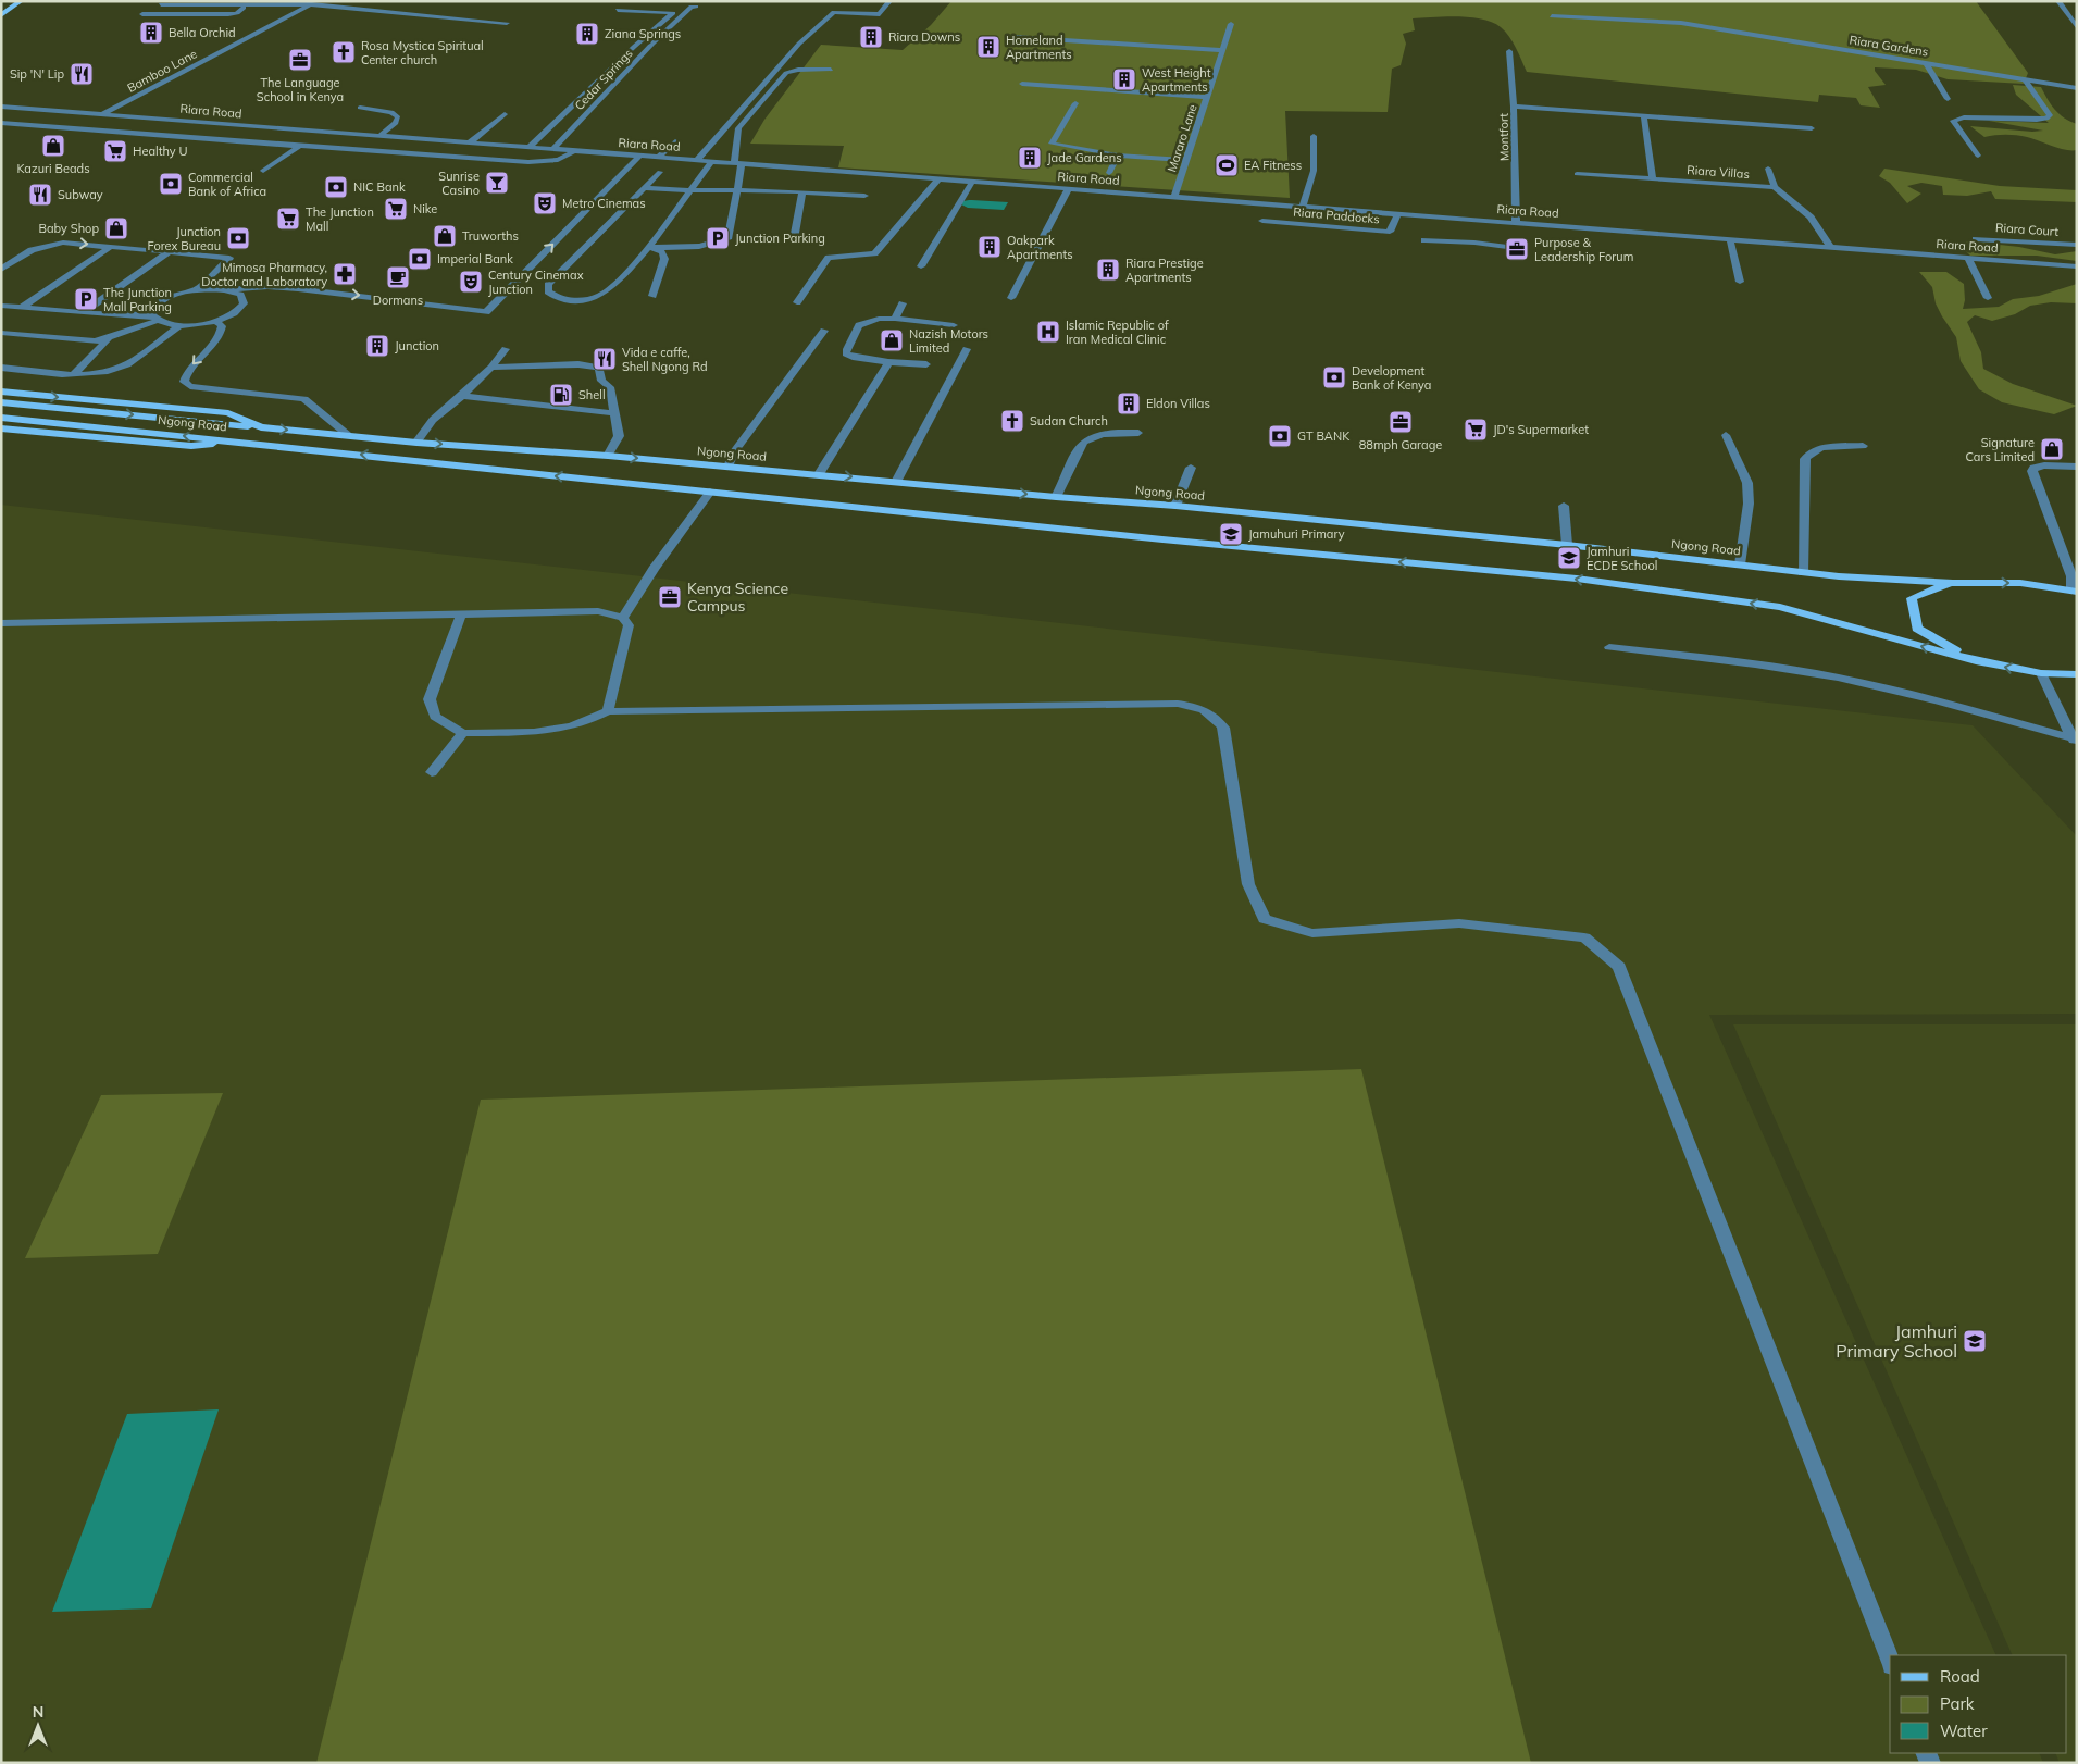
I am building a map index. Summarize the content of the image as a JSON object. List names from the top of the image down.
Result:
{
  "streets": {
    "main road": ["Ngong Road"],
    "street": [
      "Riara Gardens",
      "Bamboo Lane",
      "Cedar Springs",
      "Riara Road",
      "Montfort",
      "Mararo Lane",
      "Riara Villas",
      "Riara Paddocks",
      "Riara Court"
    ]
  },
  "crossings": [
    ["Bamboo Lane", "Riara Road"],
    ["Cedar Springs", "Riara Road"],
    ["Riara Road", "Montfort"],
    ["Riara Road", "Mararo Lane"],
    ["Riara Road", "Riara Paddocks"]
  ],
  "places": {
    "building": [
      "Bella Orchid",
      "Ziana Springs",
      "Riara Downs",
      "Homeland Apartments",
      "West Height Apartments",
      "Jade Gardens",
      "Oakpark Apartments",
      "Riara Prestige Apartments",
      "Junction",
      "Eldon Villas"
    ],
    "church": ["Rosa Mystica Spiritual Center church", "Sudan Church"],
    "office": [
      "The Language School in Kenya",
      "Purpose & Leadership Forum",
      "88mph Garage",
      "Kenya Science Campus"
    ],
    "restaurant": ["Sip 'N' Lip", "Subway", "Vida e caffe, Shell Ngong Rd"],
    "shop": [
      "Kazuri Beads",
      "Baby Shop",
      "Truworths",
      "Nazish Motors Limited",
      "Signature Cars Limited"
    ],
    "supermarket": [
      "Healthy U",
      "Nike",
      "The Junction Mall",
      "JD's Supermarket"
    ],
    "sports": ["EA Fitness"],
    "bar": ["Sunrise Casino"],
    "bank": [
      "Commercial Bank of Africa",
      "NIC Bank",
      "Junction Forex Bureau",
      "Imperial Bank",
      "Development Bank of Kenya",
      "GT BANK"
    ],
    "theatre": ["Metro Cinemas", "Century Cinemax Junction"],
    "parking": ["Junction Parking", "The Junction Mall Parking"],
    "pharmacy": ["Mimosa Pharmacy, Doctor and Laboratory"],
    "cafe": ["Dormans"],
    "hospital": ["Islamic Republic of Iran Medical Clinic"],
    "fuel station": ["Shell"],
    "school or university": ["Jamuhuri Primary", "Jamhuri ECDE School", "Jamhuri Primary School"]
  },
  "legend": ["Road", "Park", "Water"],
  "north": "top"
}
